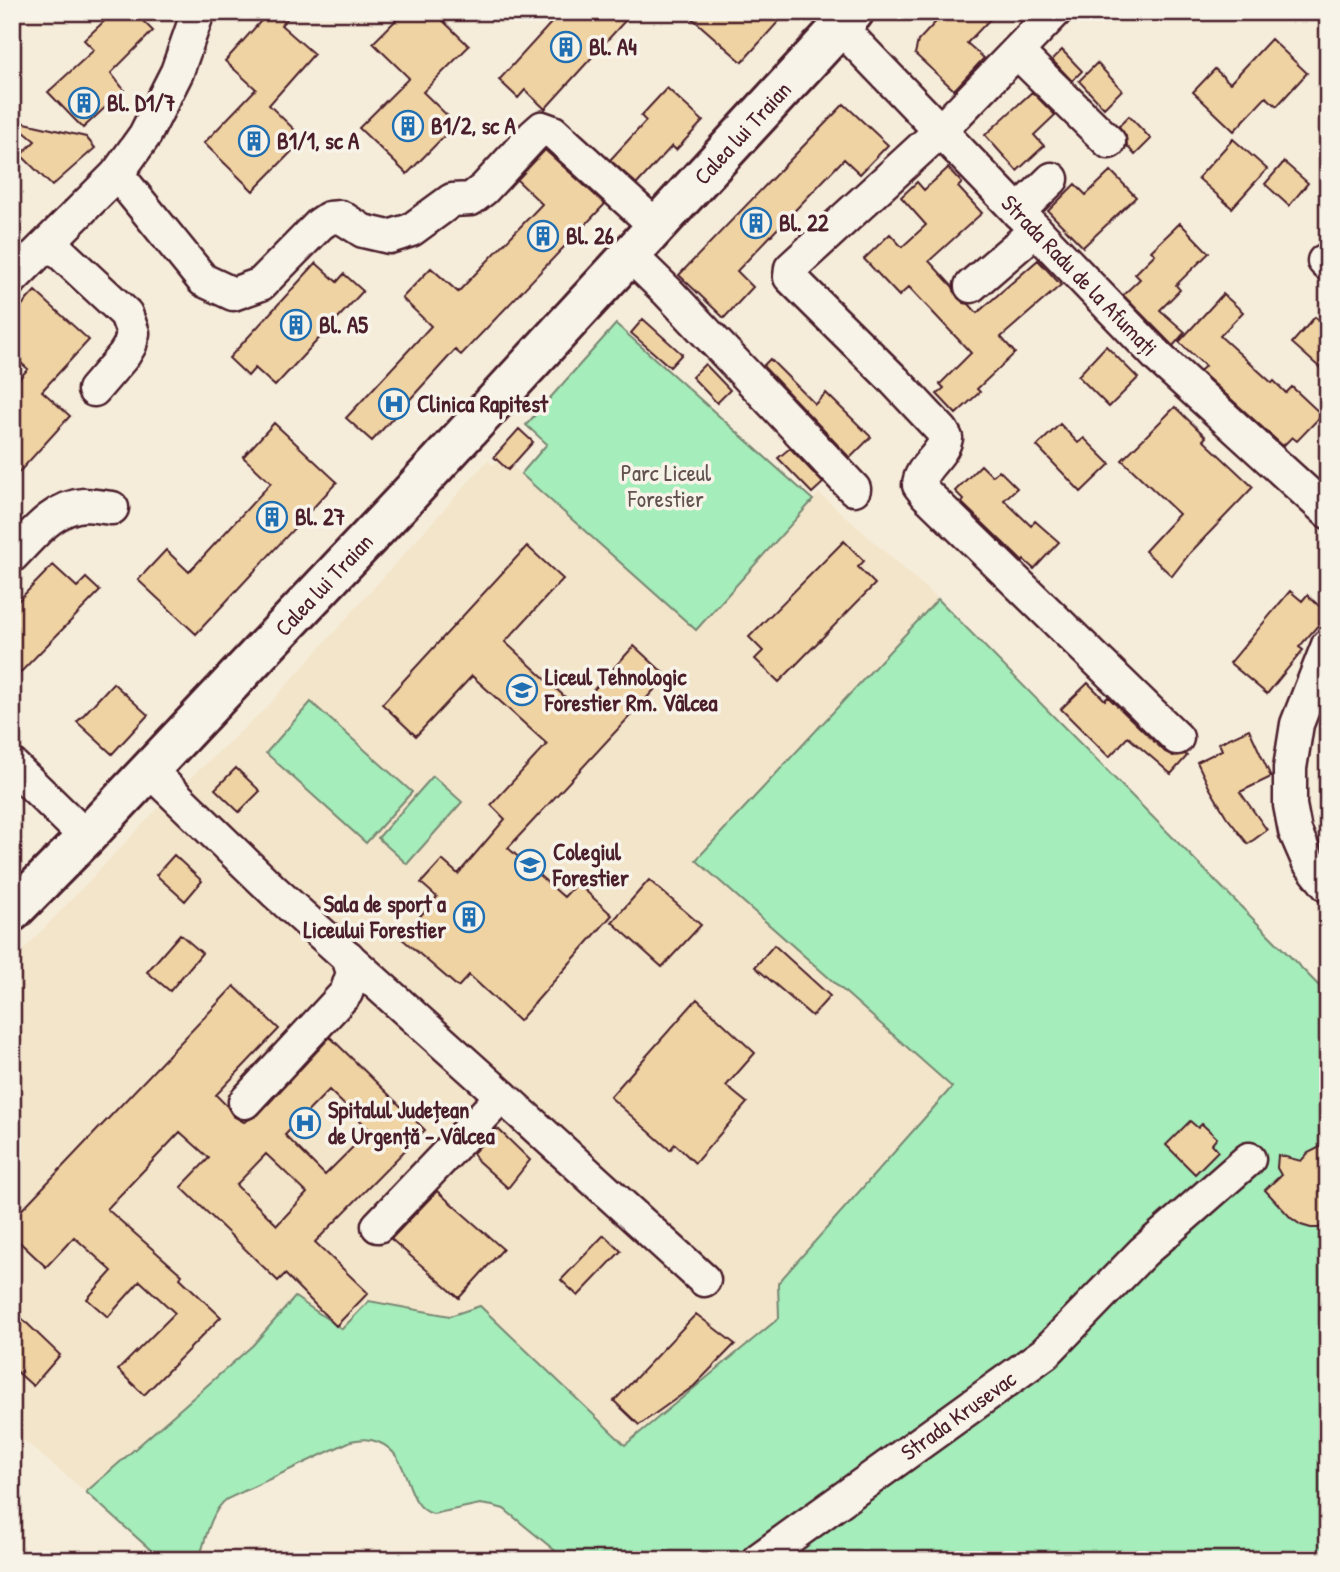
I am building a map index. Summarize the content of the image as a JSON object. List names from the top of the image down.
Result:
{
  "streets": {
    "main road": ["Calea lui Traian"],
    "street": ["Strada Radu de la Afumați", "Strada Krusevac"]
  },
  "crossings": [
    ["Calea lui Traian", "Strada Radu de la Afumați"]
  ],
  "parks": ["Parc Liceul Forestier"],
  "places": {
    "building": [
      "Bl. A4",
      "Bl. D1/7",
      "B1/2, sc A",
      "B1/1, sc A",
      "Bl. 22",
      "Bl. 26",
      "Bl. A5",
      "Bl. 27",
      "Sala de sport a Liceului Forestier"
    ],
    "hospital": ["Clinica Rapitest", "Spitalul Județean de Urgență - Vâlcea"],
    "school or university": ["Liceul Tehnologic Forestier Rm. Vâlcea", "Colegiul Forestier"]
  }
}
